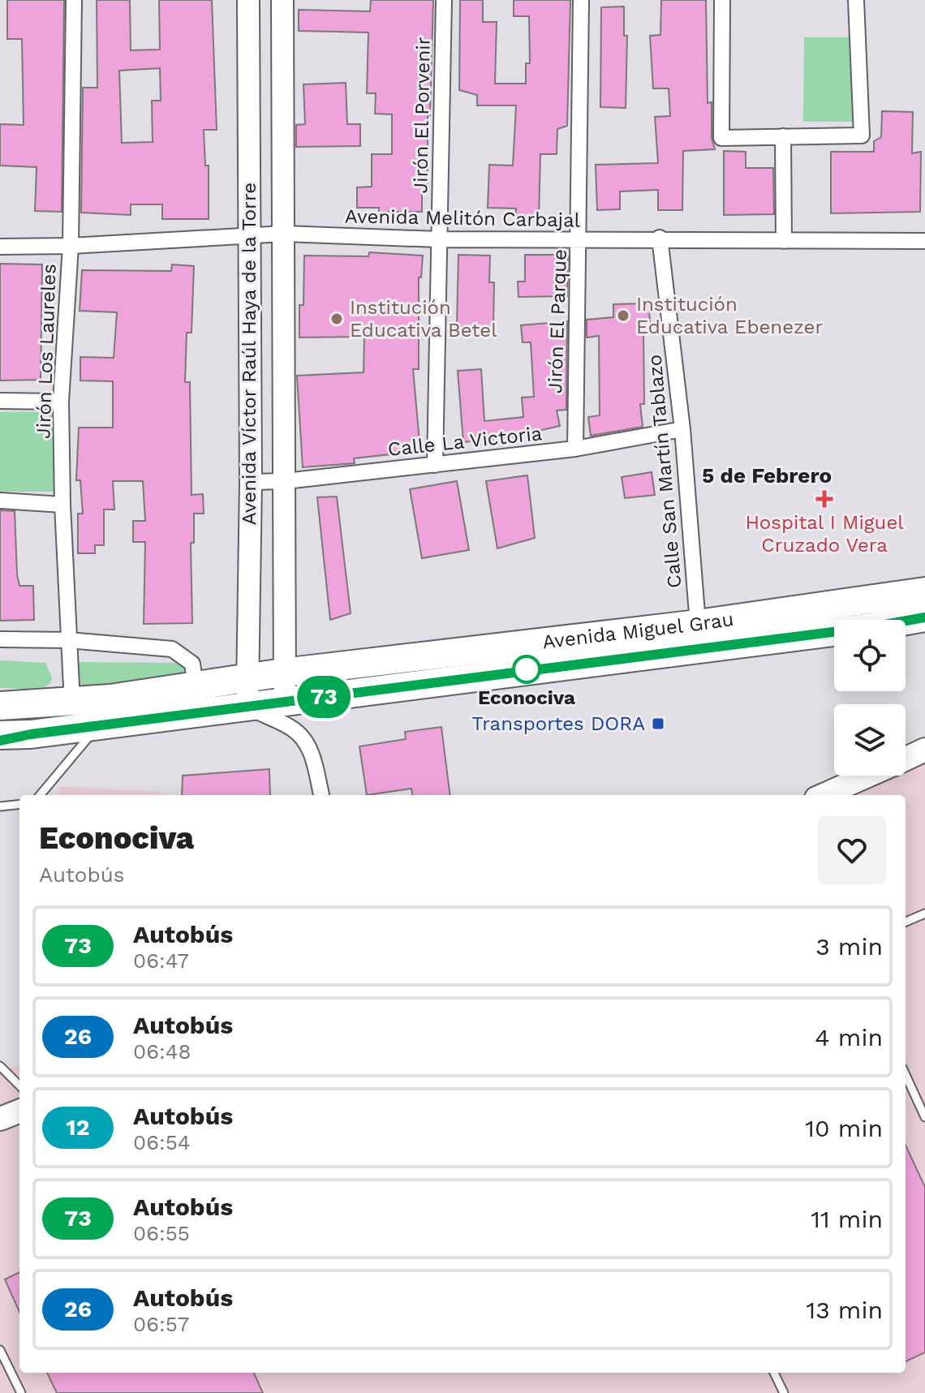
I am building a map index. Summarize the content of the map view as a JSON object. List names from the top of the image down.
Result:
{
  "streets": {
    "highway": ["Avenida Miguel Grau"],
    "main road": ["Avenida Víctor Raúl Haya de la Torre"],
    "street": [
      "Jirón El Porvenir",
      "Avenida Melitón Carbajal",
      "Jirón El Parque",
      "Jirón Los Laureles",
      "Calle La Victoria",
      "Calle San Martín Tablazo"
    ]
  },
  "crossings": [
    ["Jirón El Porvenir", "Avenida Melitón Carbajal"],
    ["Jirón El Porvenir", "Calle La Victoria"],
    ["Avenida Melitón Carbajal", "Jirón El Parque"],
    ["Avenida Melitón Carbajal", "Jirón Los Laureles"],
    ["Avenida Melitón Carbajal", "Avenida Víctor Raúl Haya de la Torre"],
    ["Avenida Melitón Carbajal", "Calle San Martín Tablazo"],
    ["Jirón El Parque", "Calle La Victoria"],
    ["Jirón Los Laureles", "Avenida Miguel Grau"],
    ["Avenida Víctor Raúl Haya de la Torre", "Calle La Victoria"],
    ["Avenida Víctor Raúl Haya de la Torre", "Avenida Miguel Grau"],
    ["Calle La Victoria", "Calle San Martín Tablazo"],
    ["Calle San Martín Tablazo", "Avenida Miguel Grau"]
  ],
  "districts": ["5 de Febrero"],
  "places": {
    "other": ["Institución Educativa Ebenezer", "Institución Educativa Betel", "Econociva"],
    "health": ["Hospital I Miguel Cruzado Vera"],
    "transit": ["Transportes DORA"]
  },
  "lines": ["bus line 73"],
  "page": {
    "on_map": "73",
    "heading": ["Econociva", "Autobús"],
    "list": [
      {
        "mark": "73",
        "name": "Autobús",
        "note": "06:47",
        "value": "3 min"
      },
      {
        "mark": "26",
        "name": "Autobús",
        "note": "06:48",
        "value": "4 min"
      },
      {
        "mark": "12",
        "name": "Autobús",
        "note": "06:54",
        "value": "10 min"
      },
      {
        "mark": "73",
        "name": "Autobús",
        "note": "06:55",
        "value": "11 min"
      },
      {
        "mark": "26",
        "name": "Autobús",
        "note": "06:57",
        "value": "13 min"
      }
    ]
  }
}
